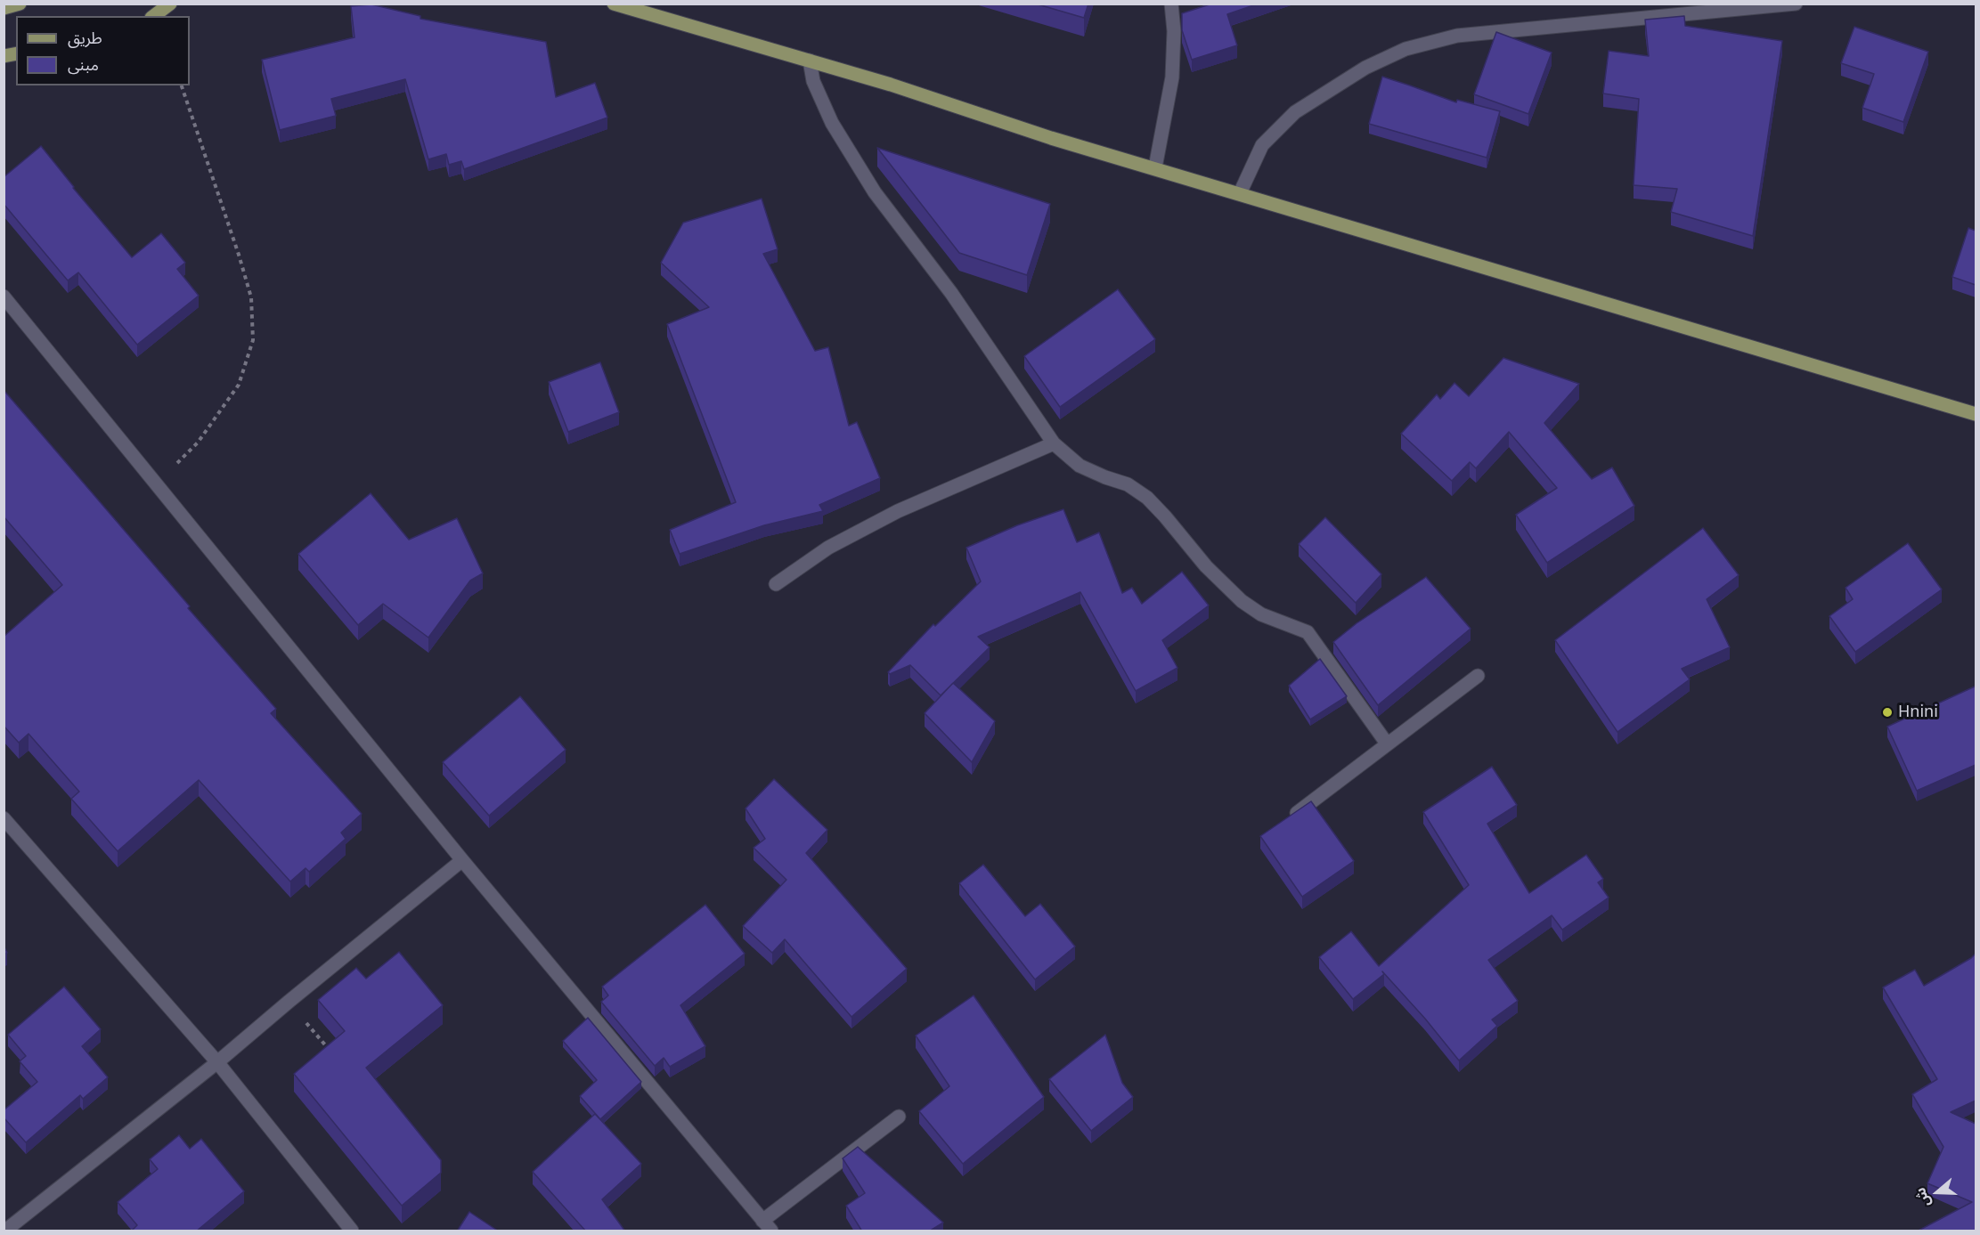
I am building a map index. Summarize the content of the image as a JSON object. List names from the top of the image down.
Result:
{
  "places": ["Hnini"],
  "legend": ["طريق", "مبنى"],
  "north": "left"
}
